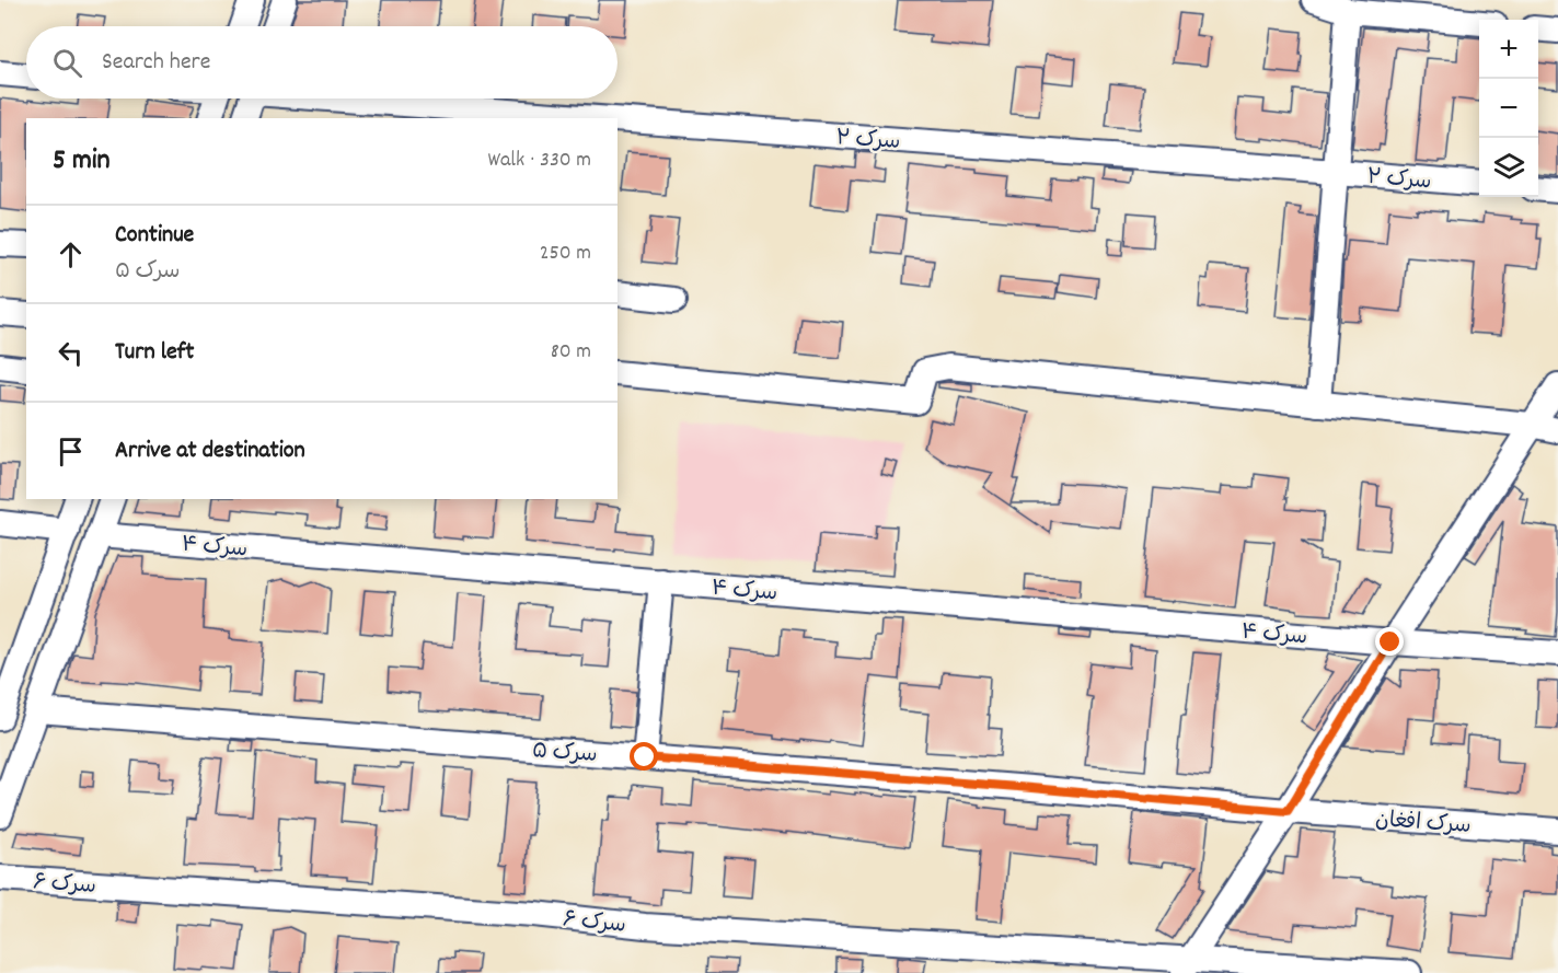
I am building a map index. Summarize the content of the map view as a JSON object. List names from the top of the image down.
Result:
{
  "streets": {
    "street": [
      "سرک ۲",
      "سرک ۴",
      "سرک ۵",
      "سرک افغان",
      "سرک ۶"
    ]
  },
  "crossings": [
    ["سرک ۵", "سرک افغان"]
  ],
  "page": {
    "map_buttons": ["+", "−"],
    "search": "Search here",
    "heading": ["5 min", "Walk · 330 m"],
    "list": [
      ["Continue", "سرک ۵", "250 m"],
      ["Turn left", "80 m"],
      "Arrive at destination"
    ]
  }
}
